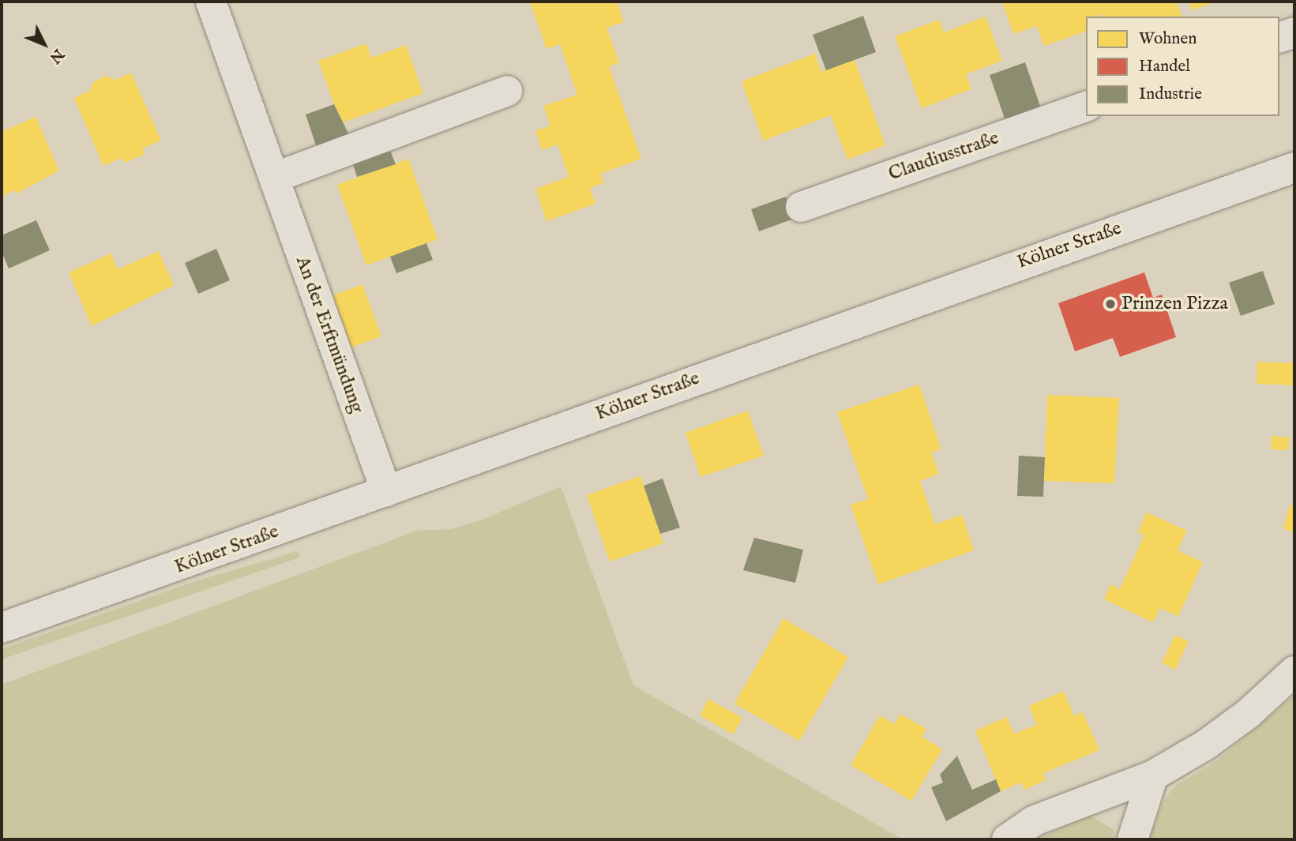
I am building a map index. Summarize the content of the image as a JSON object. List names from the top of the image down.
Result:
{
  "streets": {
    "street": ["Claudiusstraße", "Kölner Straße", "An der Erftmündung"]
  },
  "crossings": [
    ["Kölner Straße", "An der Erftmündung"]
  ],
  "places": ["Prinzen Pizza"],
  "legend": ["Wohnen", "Handel", "Industrie"],
  "north": "bottom right"
}
